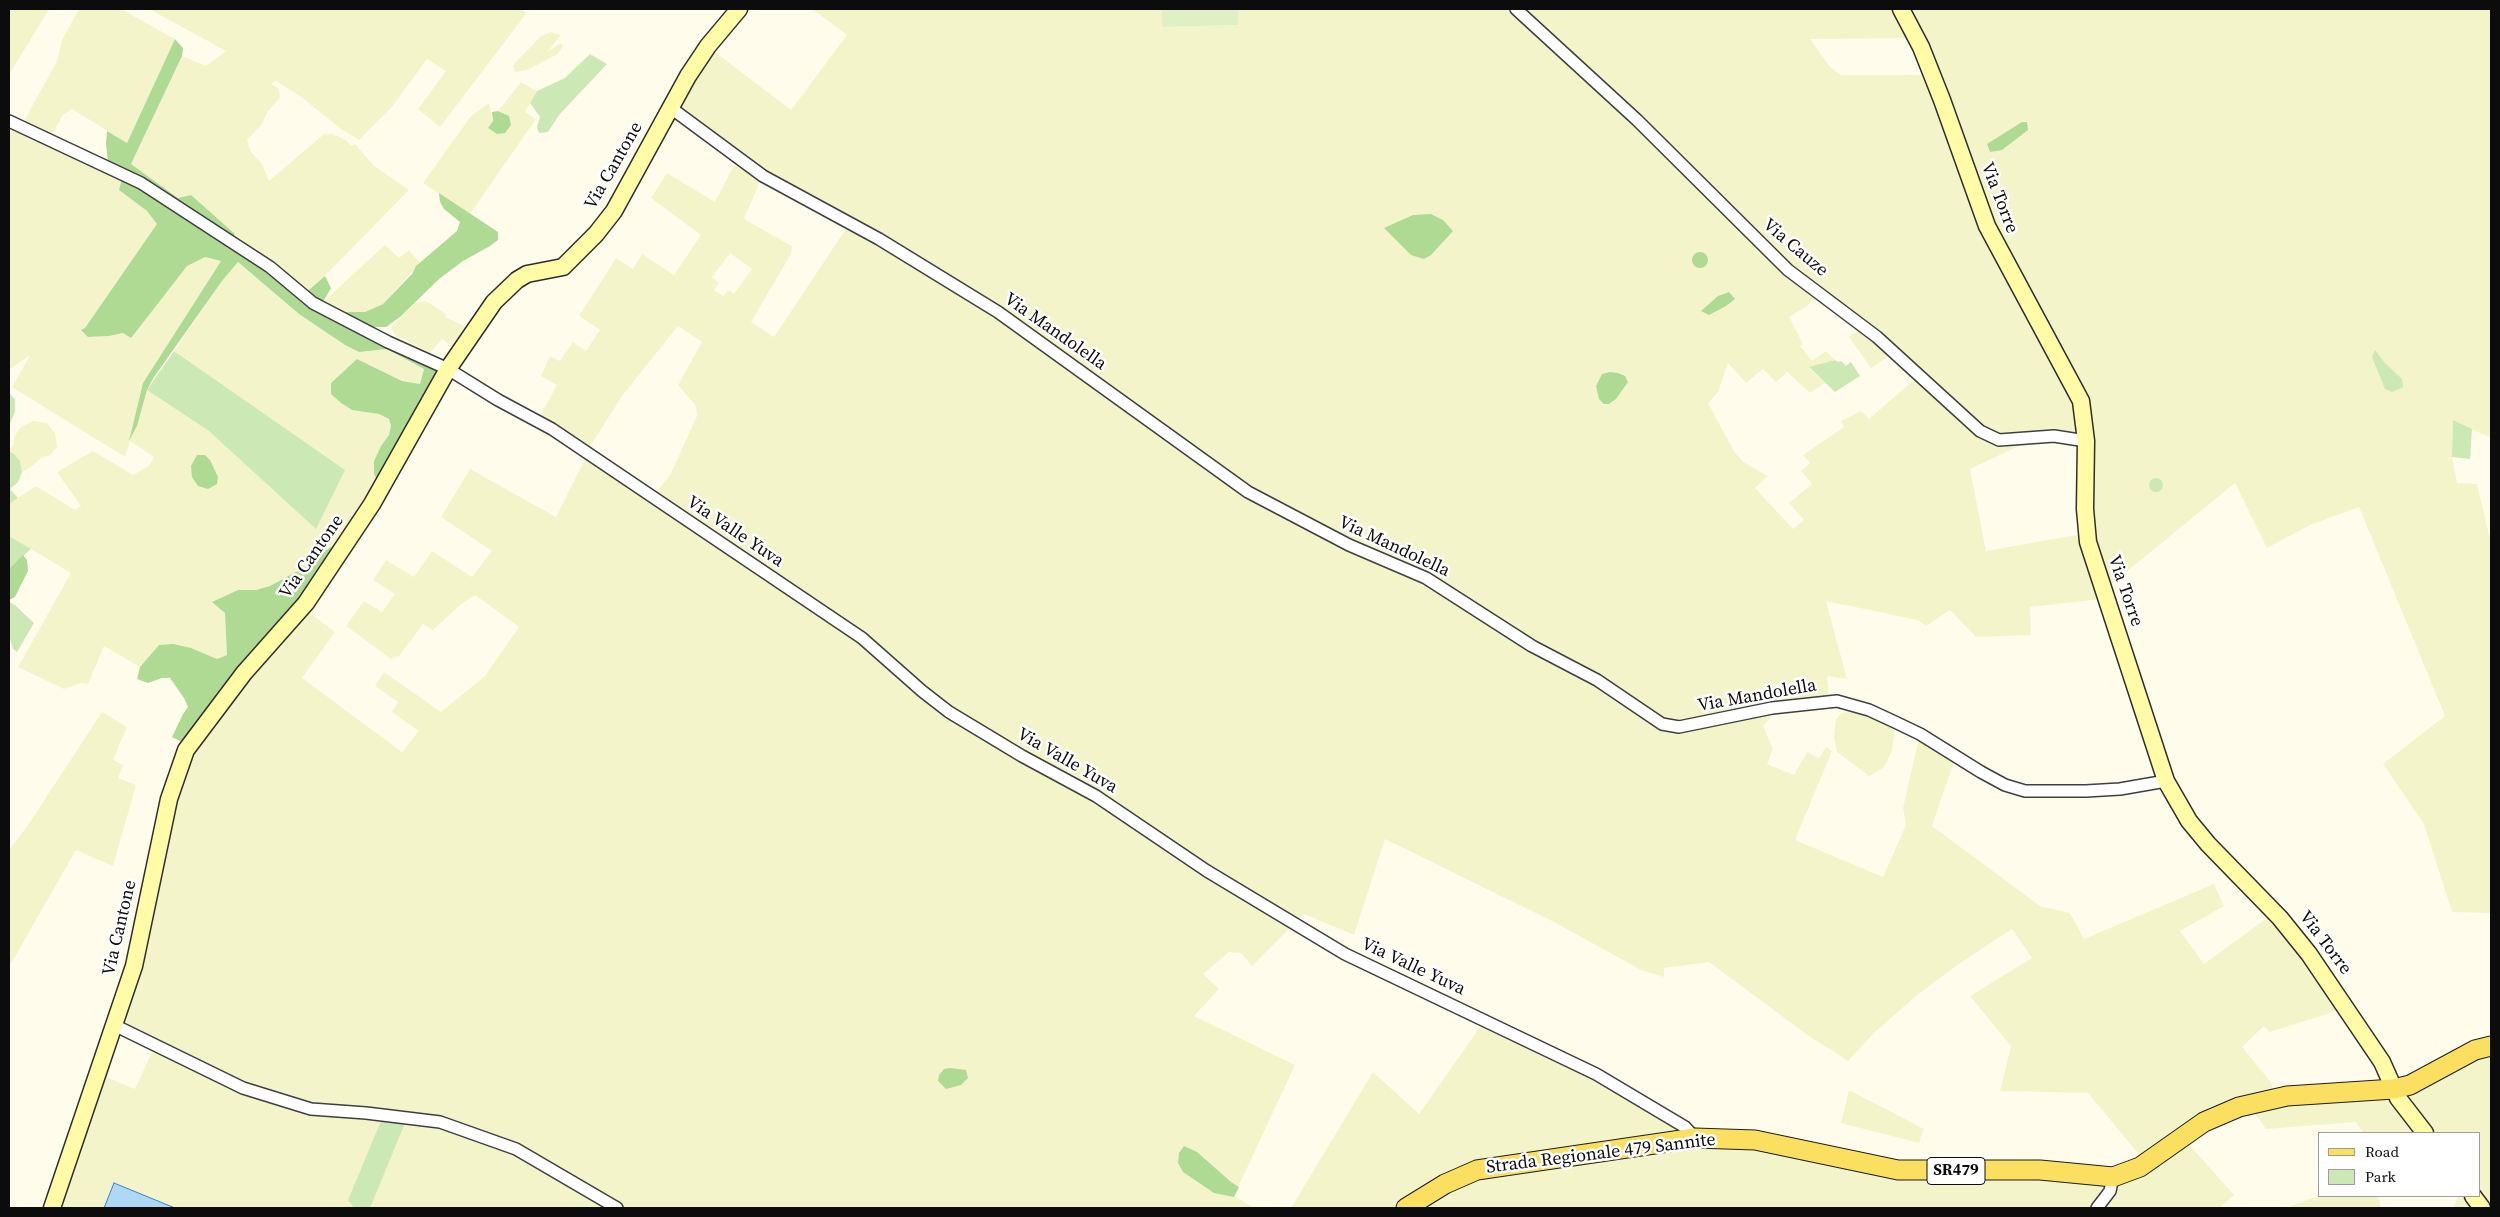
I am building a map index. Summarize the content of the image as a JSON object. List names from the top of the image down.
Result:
{
  "streets": {
    "main road": [
      "Via Cantone",
      "Via Torre",
      "Strada Regionale 479 Sannite",
      "SR479"
    ],
    "street": ["Via Cauze", "Via Mandolella", "Via Valle Yuva"]
  },
  "crossings": [
    ["Via Cantone", "Via Mandolella"],
    ["Via Cantone", "Via Valle Yuva"],
    ["Via Torre", "Via Cauze"],
    ["Via Torre", "Via Mandolella"],
    ["Via Torre", "Strada Regionale 479 Sannite"],
    ["Via Valle Yuva", "Strada Regionale 479 Sannite"]
  ],
  "legend": ["Road", "Park"]
}
